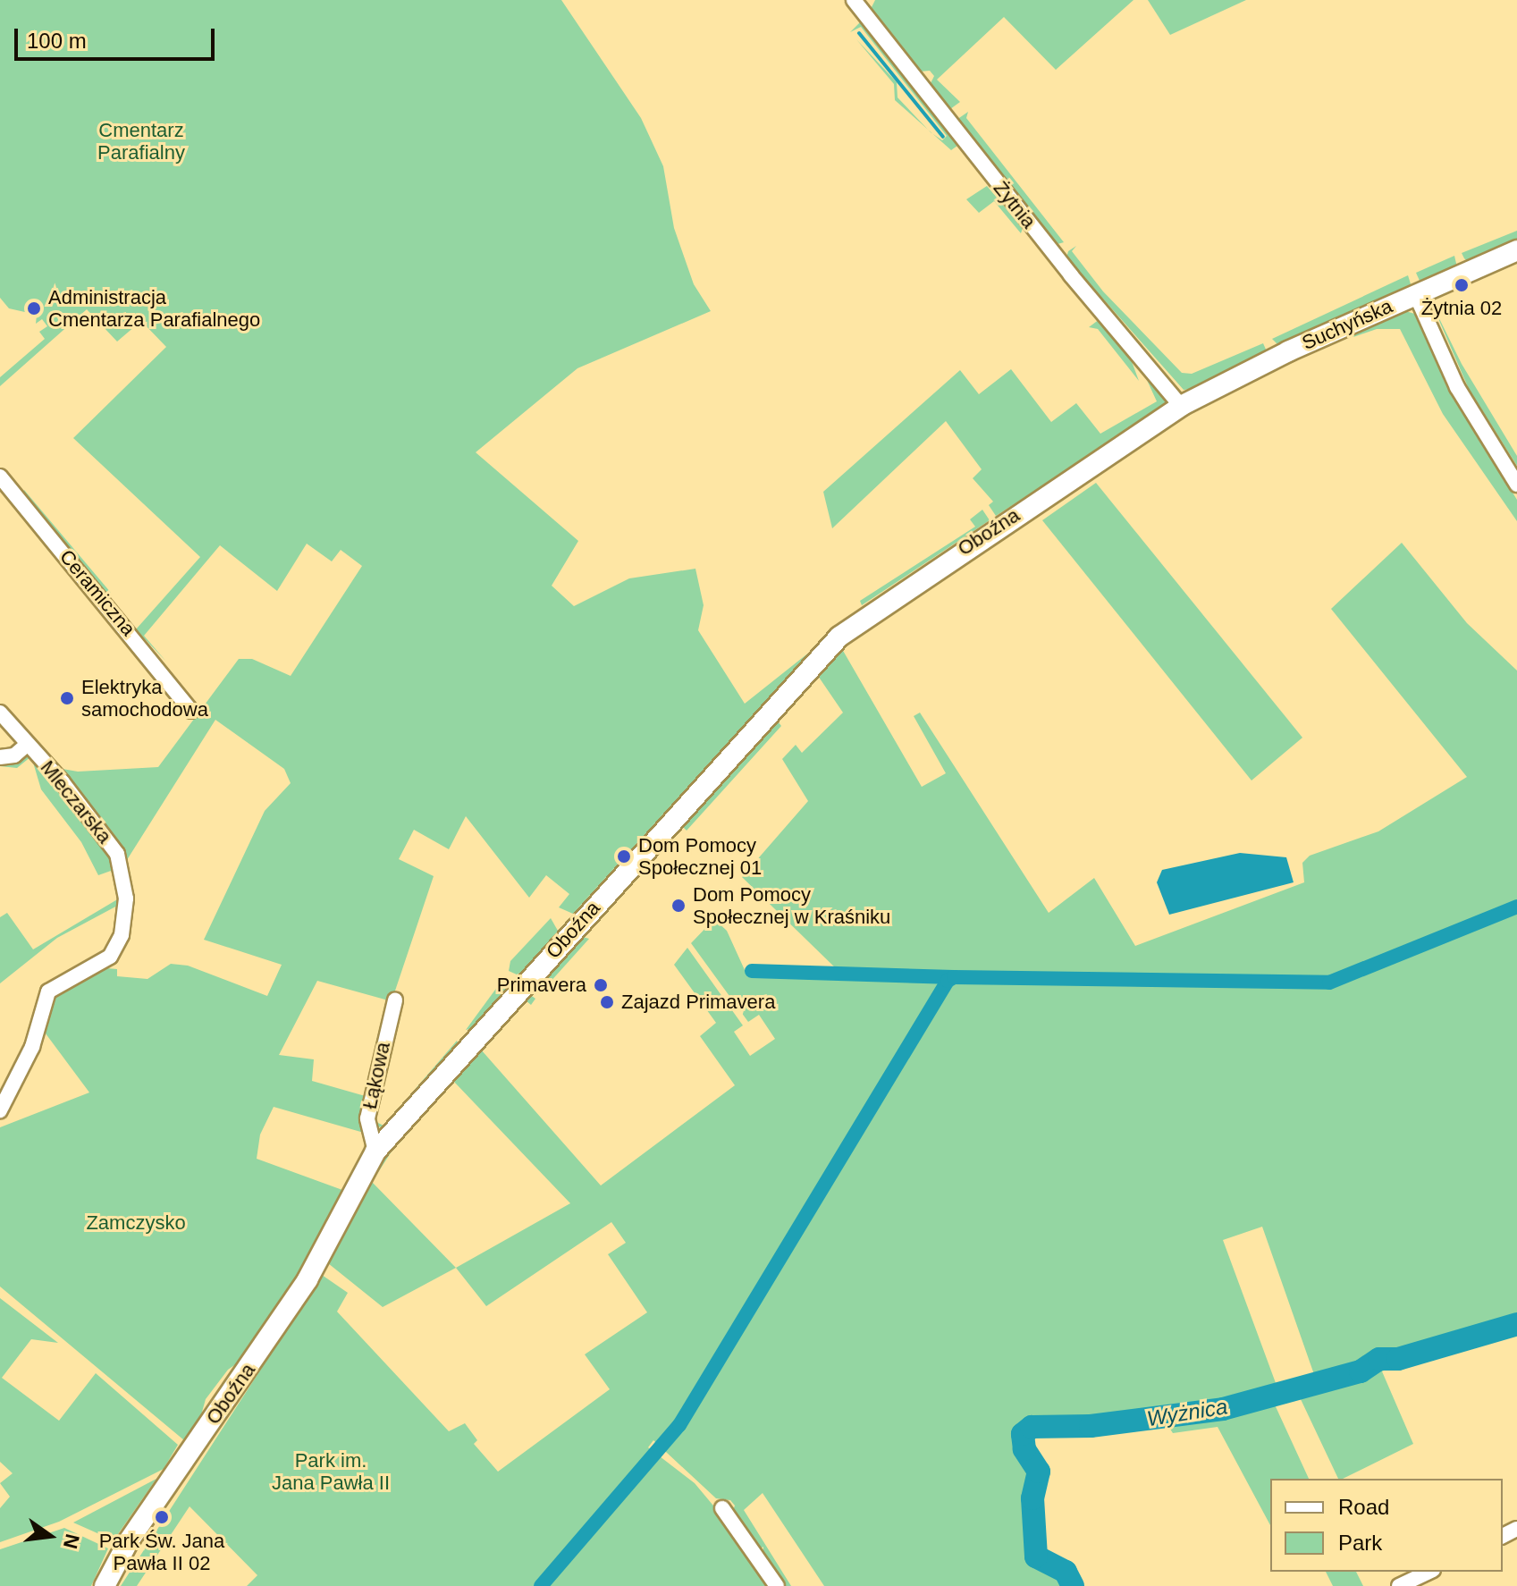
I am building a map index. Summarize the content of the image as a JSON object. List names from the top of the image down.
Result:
{
  "streets": {
    "street": [
      "Żytnia",
      "Suchyńska",
      "Oboźna",
      "Ceramiczna",
      "Mleczarska",
      "Łąkowa"
    ]
  },
  "crossings": [
    ["Żytnia", "Suchyńska"],
    ["Żytnia", "Oboźna"],
    ["Suchyńska", "Oboźna"],
    ["Oboźna", "Łąkowa"]
  ],
  "water": ["Wyżnica"],
  "parks": ["Cmentarz Parafialny", "Zamczysko", "Park im. Jana Pawła II"],
  "places": [
    "Żytnia 02",
    "Administracja Cmentarza Parafialnego",
    "Elektryka samochodowa",
    "Dom Pomocy Społecznej 01",
    "Dom Pomocy Społecznej w Kraśniku",
    "Primavera",
    "Zajazd Primavera",
    "Park Św. Jana Pawła II 02"
  ],
  "legend": ["Road", "Park"],
  "scale_bar": "100 m",
  "north": "right"
}
